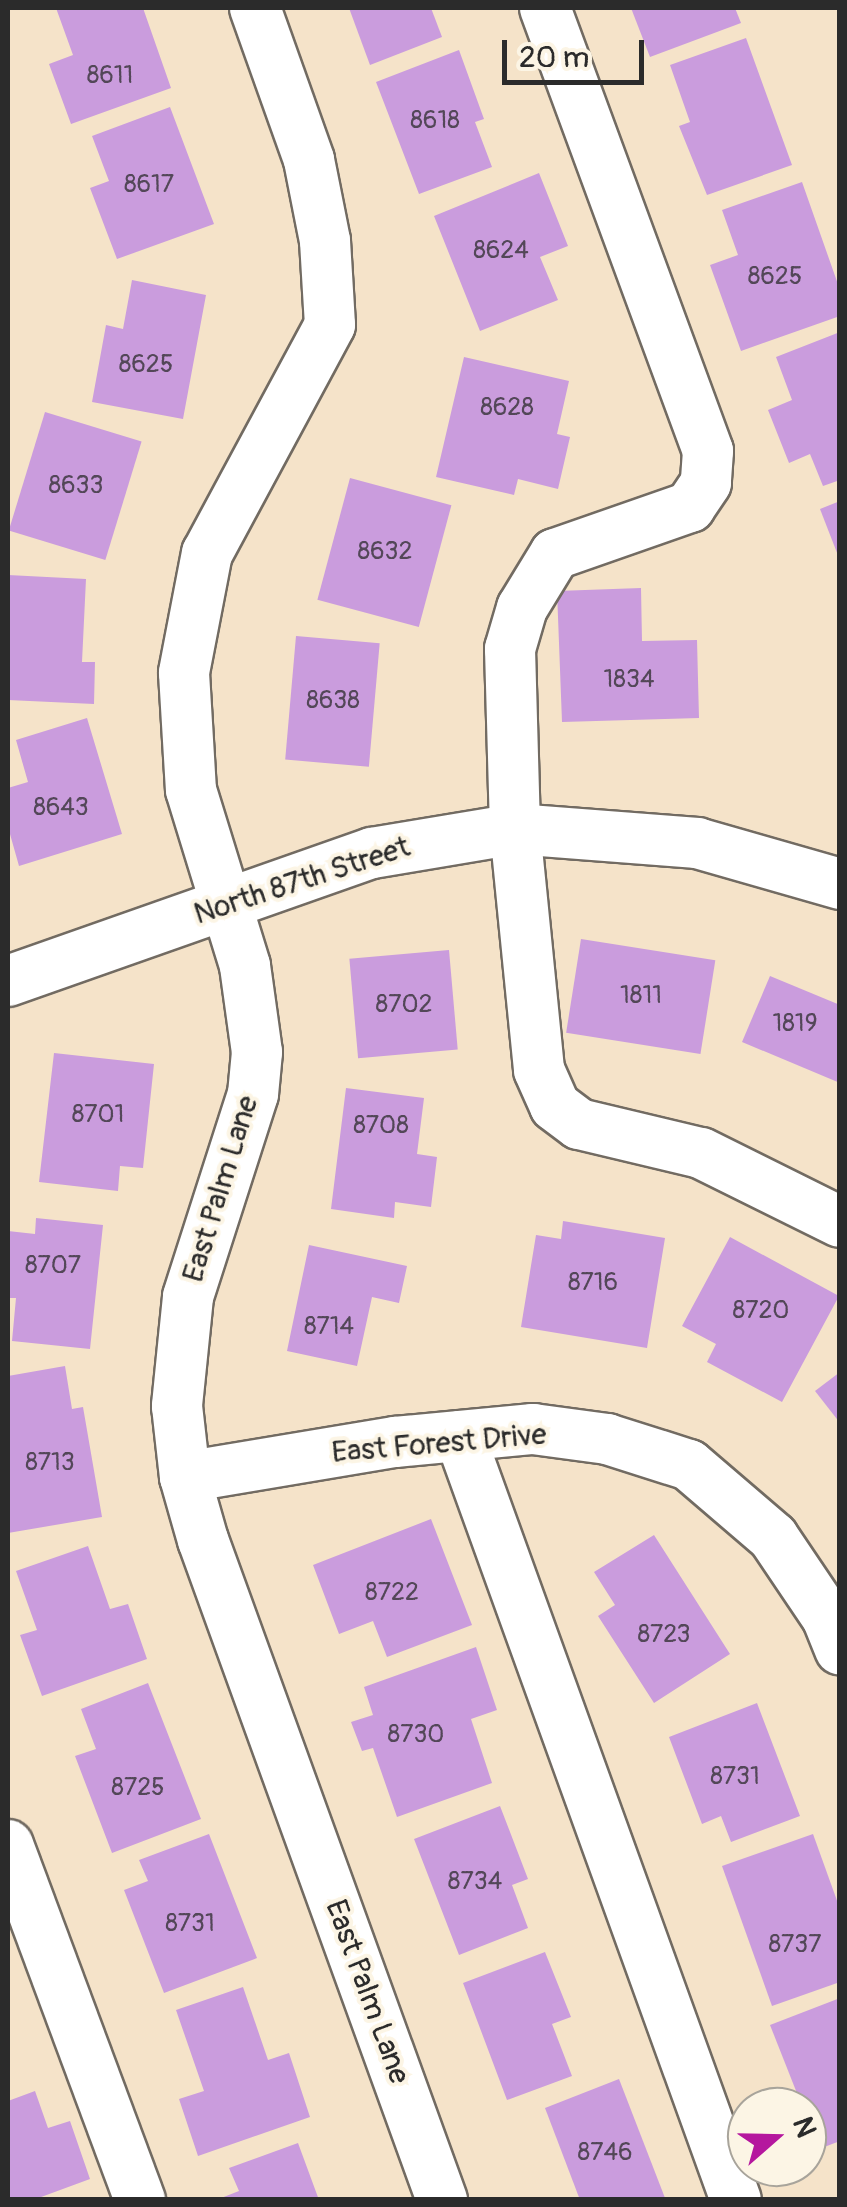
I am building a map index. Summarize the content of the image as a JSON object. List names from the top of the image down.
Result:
{
  "streets": {
    "street": ["North 87th Street", "East Palm Lane", "East Forest Drive"]
  },
  "crossings": [
    ["North 87th Street", "East Palm Lane"],
    ["East Palm Lane", "East Forest Drive"]
  ],
  "house_numbers": [
    "8611",
    "8618",
    "8617",
    "8624",
    "8625",
    "8625",
    "8628",
    "8633",
    "8632",
    "1834",
    "8638",
    "8643",
    "1811",
    "8702",
    "1819",
    "8701",
    "8708",
    "8707",
    "8716",
    "8720",
    "8714",
    "8713",
    "8722",
    "8723",
    "8730",
    "8731",
    "8725",
    "8734",
    "8731",
    "8737",
    "8746"
  ],
  "scale_bar": "20 m",
  "north": "right"
}
